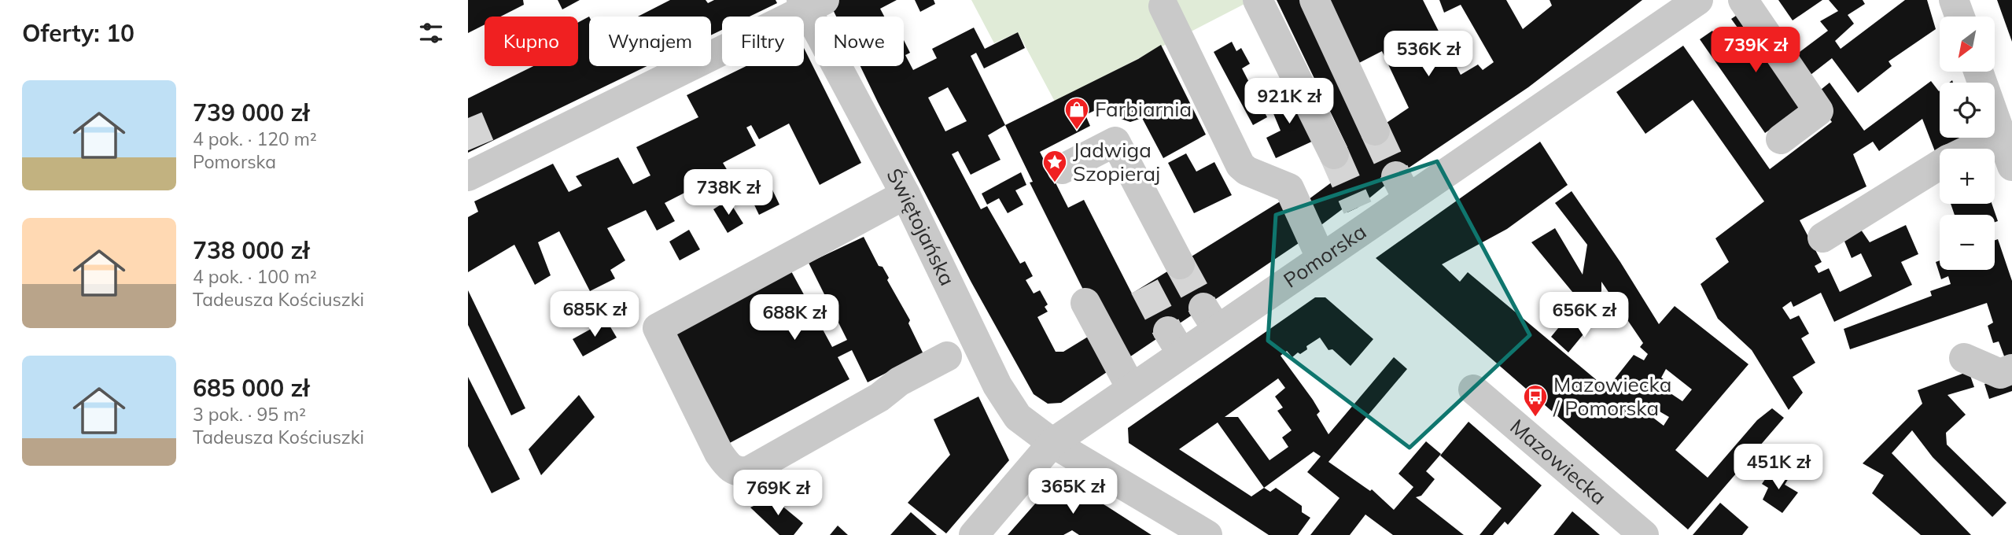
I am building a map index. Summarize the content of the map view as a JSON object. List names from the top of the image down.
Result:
{
  "streets": {
    "street": ["Świętojańska", "Pomorska", "Mazowiecka"]
  },
  "crossings": [
    ["Świętojańska", "Pomorska"]
  ],
  "places": {
    "shop": ["Farbiarnia"],
    "place": ["Jadwiga Szopieraj"],
    "bus stop": ["Mazowiecka / Pomorska"]
  },
  "north": "bottom left",
  "page": {
    "heading": "Oferty: 10",
    "map_buttons": ["+", "−"],
    "chip": [
      "Kupno",
      "Wynajem",
      "Filtry",
      "Nowe"
    ],
    "price": [
      "739K zł",
      "536K zł",
      "921K zł",
      "738K zł",
      "685K zł",
      "656K zł",
      "688K zł",
      "451K zł",
      "365K zł",
      "769K zł"
    ],
    "list": [
      {
        "name": "739 000 zł",
        "note": "4 pok. · 120 m² · Pomorska"
      },
      {
        "name": "738 000 zł",
        "note": "4 pok. · 100 m² · Tadeusza Kościuszki"
      },
      {
        "name": "685 000 zł",
        "note": "3 pok. · 95 m² · Tadeusza Kościuszki"
      }
    ]
  }
}
